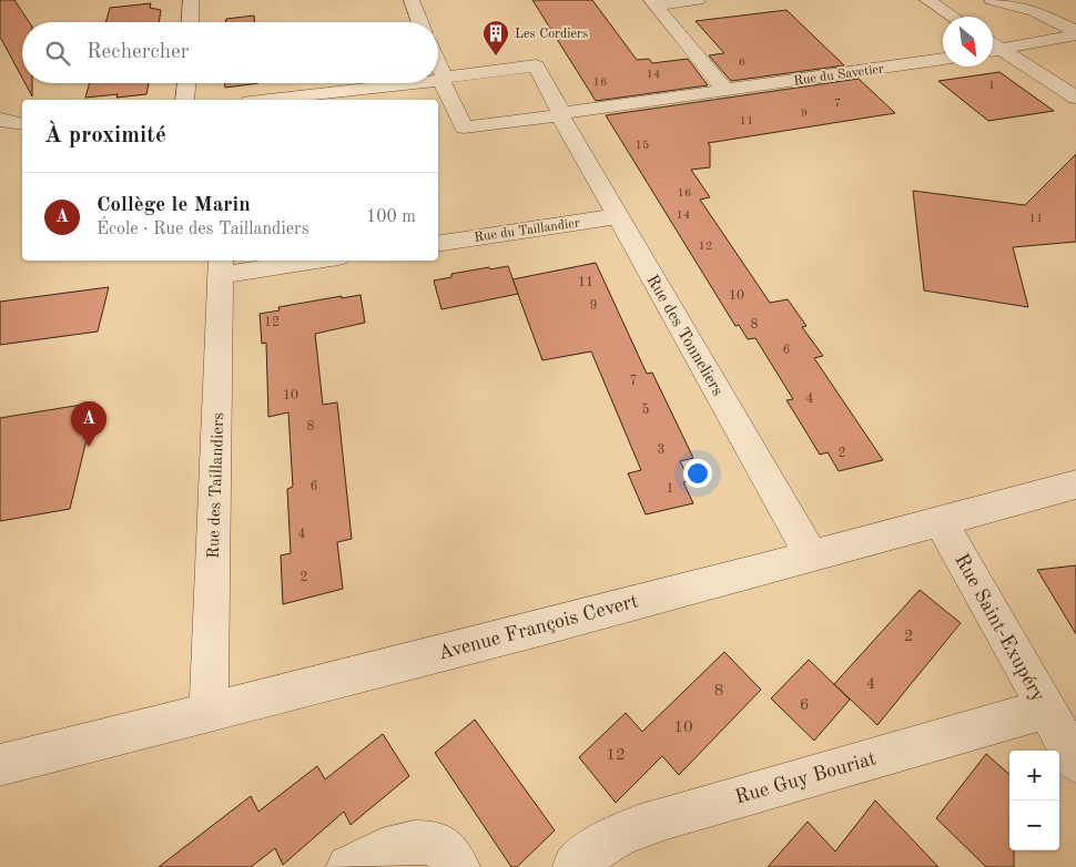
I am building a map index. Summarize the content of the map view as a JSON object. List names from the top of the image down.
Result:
{
  "streets": {
    "street": [
      "Rue du Savetier",
      "Rue du Taillandier",
      "Rue des Tonneliers",
      "Rue des Taillandiers",
      "Avenue François Cevert",
      "Rue Saint-Exupéry",
      "Rue Guy Bouriat"
    ]
  },
  "crossings": [
    ["Rue du Savetier", "Rue des Tonneliers"],
    ["Rue du Taillandier", "Rue des Tonneliers"],
    ["Rue des Tonneliers", "Avenue François Cevert"],
    ["Rue des Taillandiers", "Avenue François Cevert"],
    ["Avenue François Cevert", "Rue Saint-Exupéry"],
    ["Rue Saint-Exupéry", "Rue Guy Bouriat"]
  ],
  "places": {
    "building": ["Les Cordiers"]
  },
  "house_numbers": [
    "6",
    "14",
    "16",
    "1",
    "7",
    "9",
    "11",
    "15",
    "16",
    "14",
    "11",
    "12",
    "11",
    "10",
    "9",
    "12",
    "8",
    "6",
    "7",
    "10",
    "4",
    "5",
    "8",
    "3",
    "2",
    "6",
    "1",
    "4",
    "2",
    "2",
    "4",
    "8",
    "6",
    "10",
    "12"
  ],
  "north": "bottom right",
  "page": {
    "search": "Rechercher",
    "heading": "À proximité",
    "list": [
      {
        "mark": "A",
        "name": "Collège le Marin",
        "note": "École · Rue des Taillandiers",
        "value": "100 m"
      }
    ],
    "pins": "A",
    "map_buttons": ["+", "−"]
  }
}
